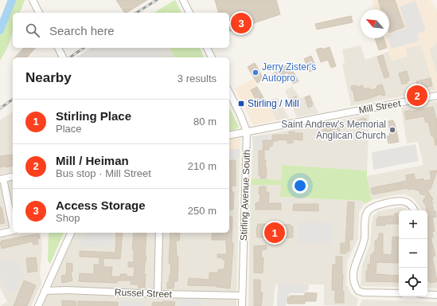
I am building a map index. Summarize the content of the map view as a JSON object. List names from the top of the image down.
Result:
{
  "streets": {
    "street": ["Mill Street", "Stirling Avenue South", "Russel Street"]
  },
  "crossings": [
    ["Mill Street", "Stirling Avenue South"],
    ["Stirling Avenue South", "Russel Street"]
  ],
  "places": {
    "other": ["Jerry Zister's Autopro", "Saint Andrew's Memorial Anglican Church"],
    "transit": ["Stirling / Mill"]
  },
  "north": "top left",
  "page": {
    "pins": ["3", "2", "1"],
    "search": "Search here",
    "heading": ["Nearby", "3 results"],
    "list": [
      {
        "mark": "1",
        "name": "Stirling Place",
        "note": "Place",
        "value": "80 m"
      },
      {
        "mark": "2",
        "name": "Mill / Heiman",
        "note": "Bus stop · Mill Street",
        "value": "210 m"
      },
      {
        "mark": "3",
        "name": "Access Storage",
        "note": "Shop",
        "value": "250 m"
      }
    ],
    "map_buttons": ["+", "−"]
  }
}
